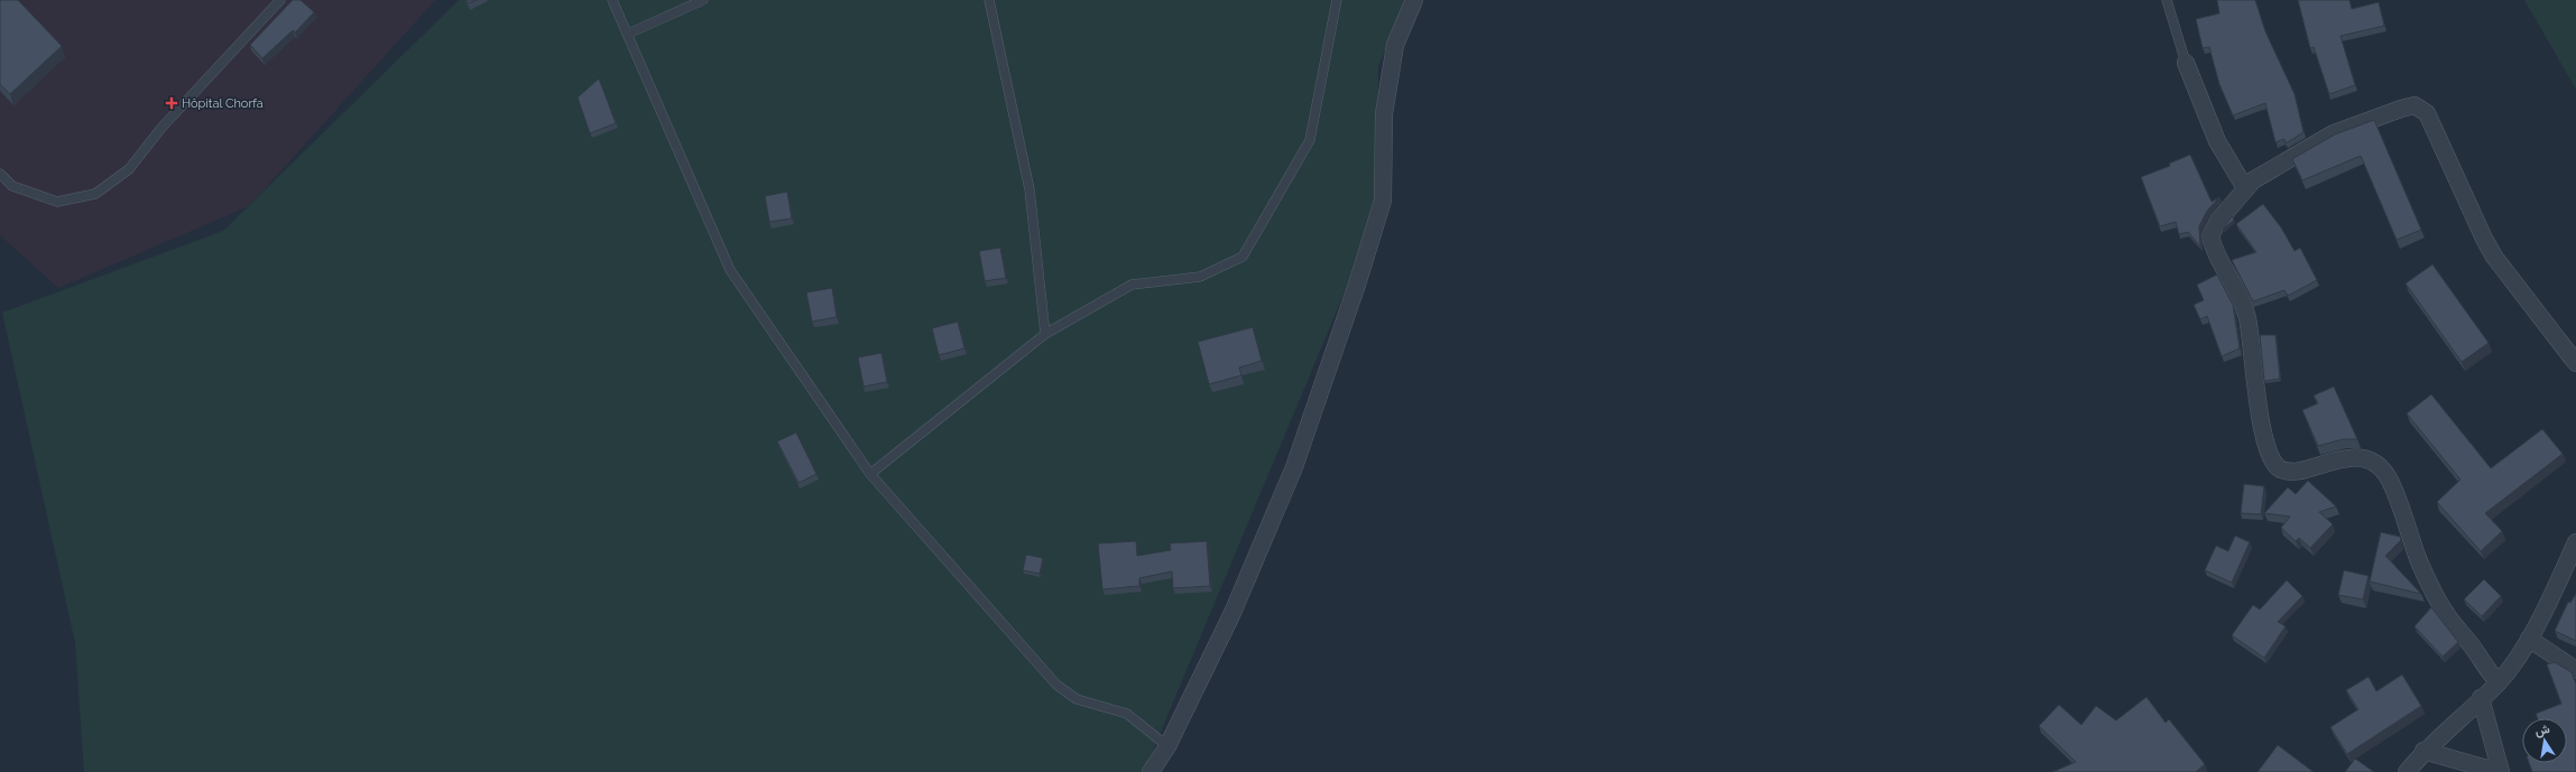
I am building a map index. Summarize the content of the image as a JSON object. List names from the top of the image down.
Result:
{
  "places": {
    "health": ["Hôpital Chorfa"]
  },
  "north": "top"
}
